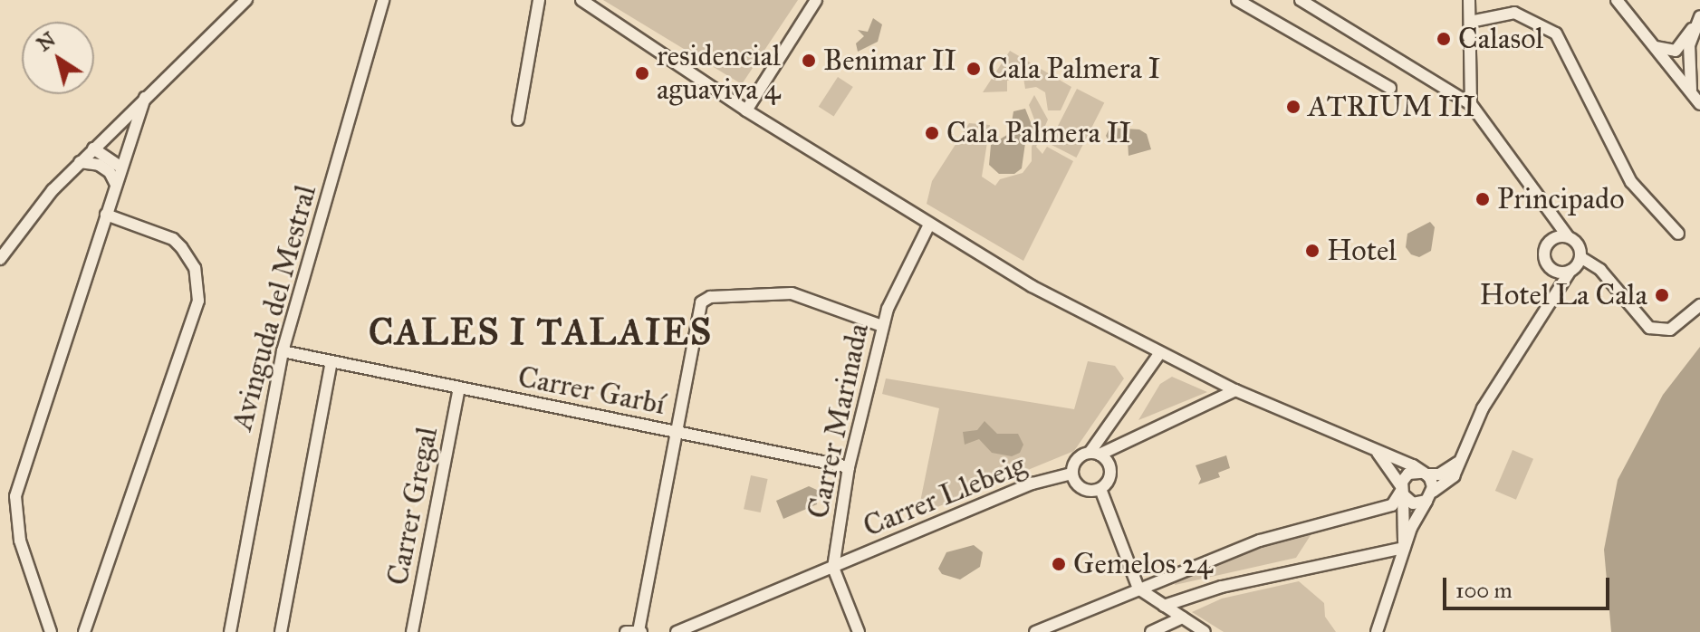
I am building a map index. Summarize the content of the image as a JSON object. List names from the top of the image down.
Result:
{
  "streets": {
    "street": [
      "Avinguda del Mestral",
      "Carrer Garbí",
      "Carrer Marinada",
      "Carrer Llebeig",
      "Carrer Gregal"
    ]
  },
  "crossings": [
    ["Avinguda del Mestral", "Carrer Garbí"],
    ["Carrer Garbí", "Carrer Marinada"],
    ["Carrer Garbí", "Carrer Gregal"],
    ["Carrer Marinada", "Carrer Llebeig"]
  ],
  "districts": ["CALES I TALAIES"],
  "places": [
    "Calasol",
    "Benimar II",
    "Cala Palmera I",
    "residencial aguaviva 4",
    "ATRIUM III",
    "Cala Palmera II",
    "Principado",
    "Hotel",
    "Hotel La Cala",
    "Gemelos 24"
  ],
  "scale_bar": "100 m",
  "north": "top left"
}
